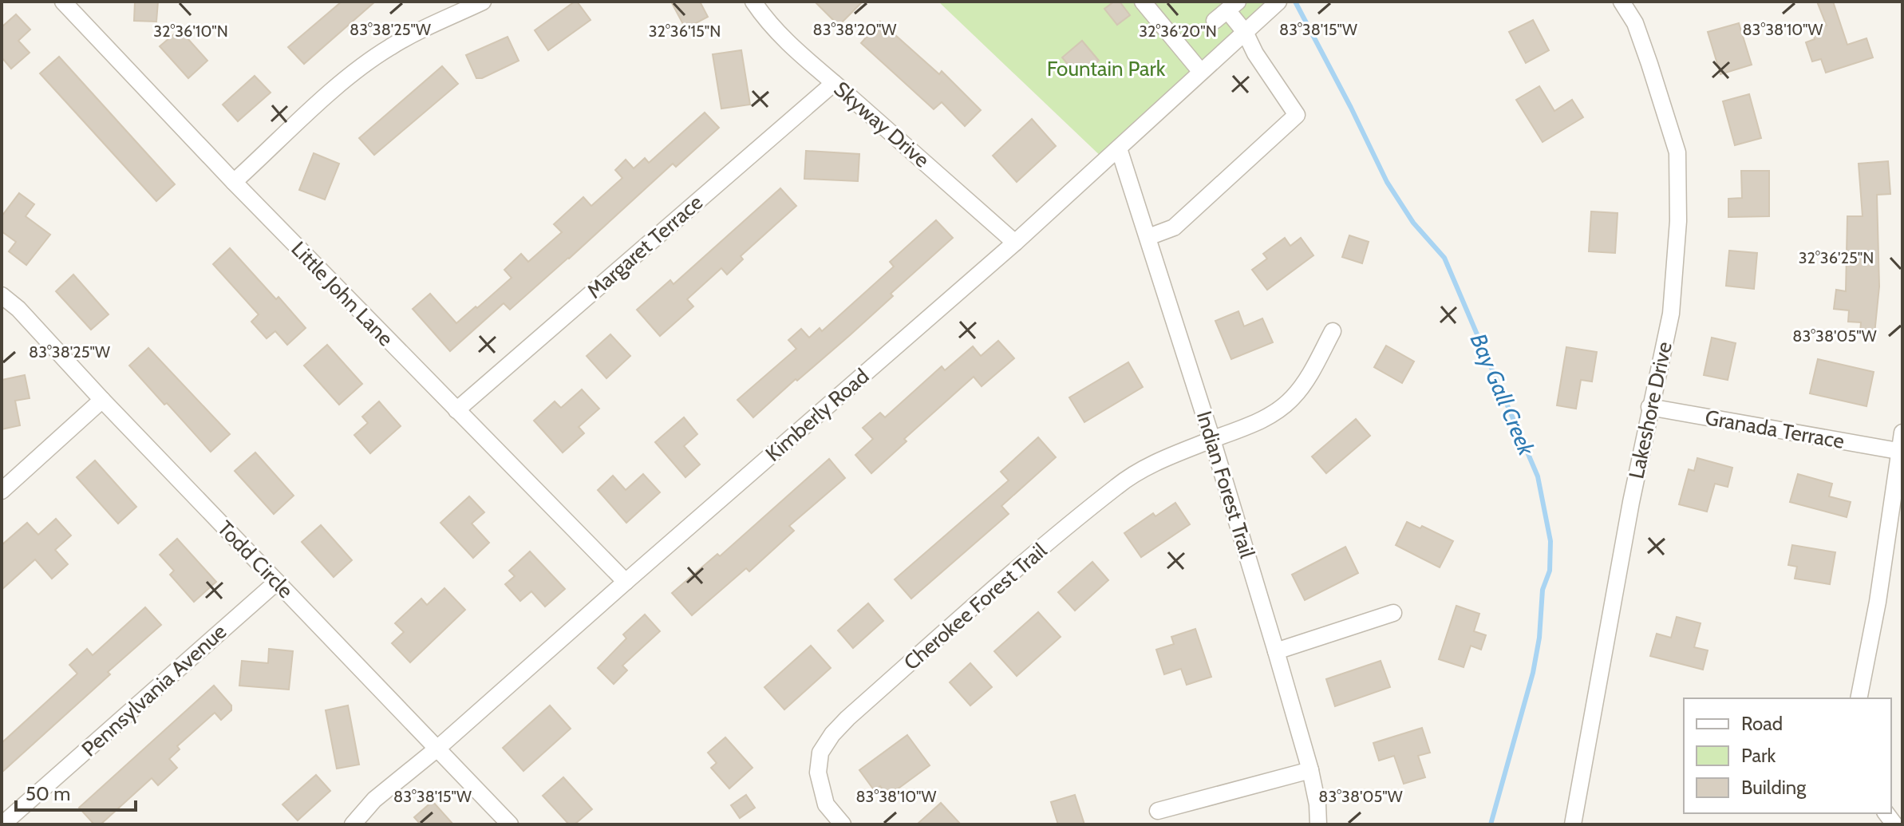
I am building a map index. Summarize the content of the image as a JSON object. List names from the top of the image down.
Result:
{
  "streets": {
    "street": [
      "Skyway Drive",
      "Margaret Terrace",
      "Little John Lane",
      "Lakeshore Drive",
      "Kimberly Road",
      "Granada Terrace",
      "Indian Forest Trail",
      "Todd Circle",
      "Cherokee Forest Trail",
      "Pennsylvania Avenue"
    ]
  },
  "crossings": [
    ["Skyway Drive", "Margaret Terrace"],
    ["Skyway Drive", "Kimberly Road"],
    ["Margaret Terrace", "Little John Lane"],
    ["Little John Lane", "Kimberly Road"],
    ["Lakeshore Drive", "Granada Terrace"],
    ["Kimberly Road", "Indian Forest Trail"],
    ["Kimberly Road", "Todd Circle"],
    ["Indian Forest Trail", "Cherokee Forest Trail"],
    ["Todd Circle", "Pennsylvania Avenue"]
  ],
  "water": ["Bay Gall Creek"],
  "parks": ["Fountain Park"],
  "legend": ["Road", "Park", "Building"],
  "scale_bar": "50 m",
  "coordinates": [
    "83°38'15\"W",
    "83°38'10\"W",
    "83°38'25\"W",
    "83°38'20\"W",
    "32°36'10\"N",
    "32°36'15\"N",
    "32°36'20\"N",
    "32°36'25\"N",
    "83°38'05\"W"
  ]
}
